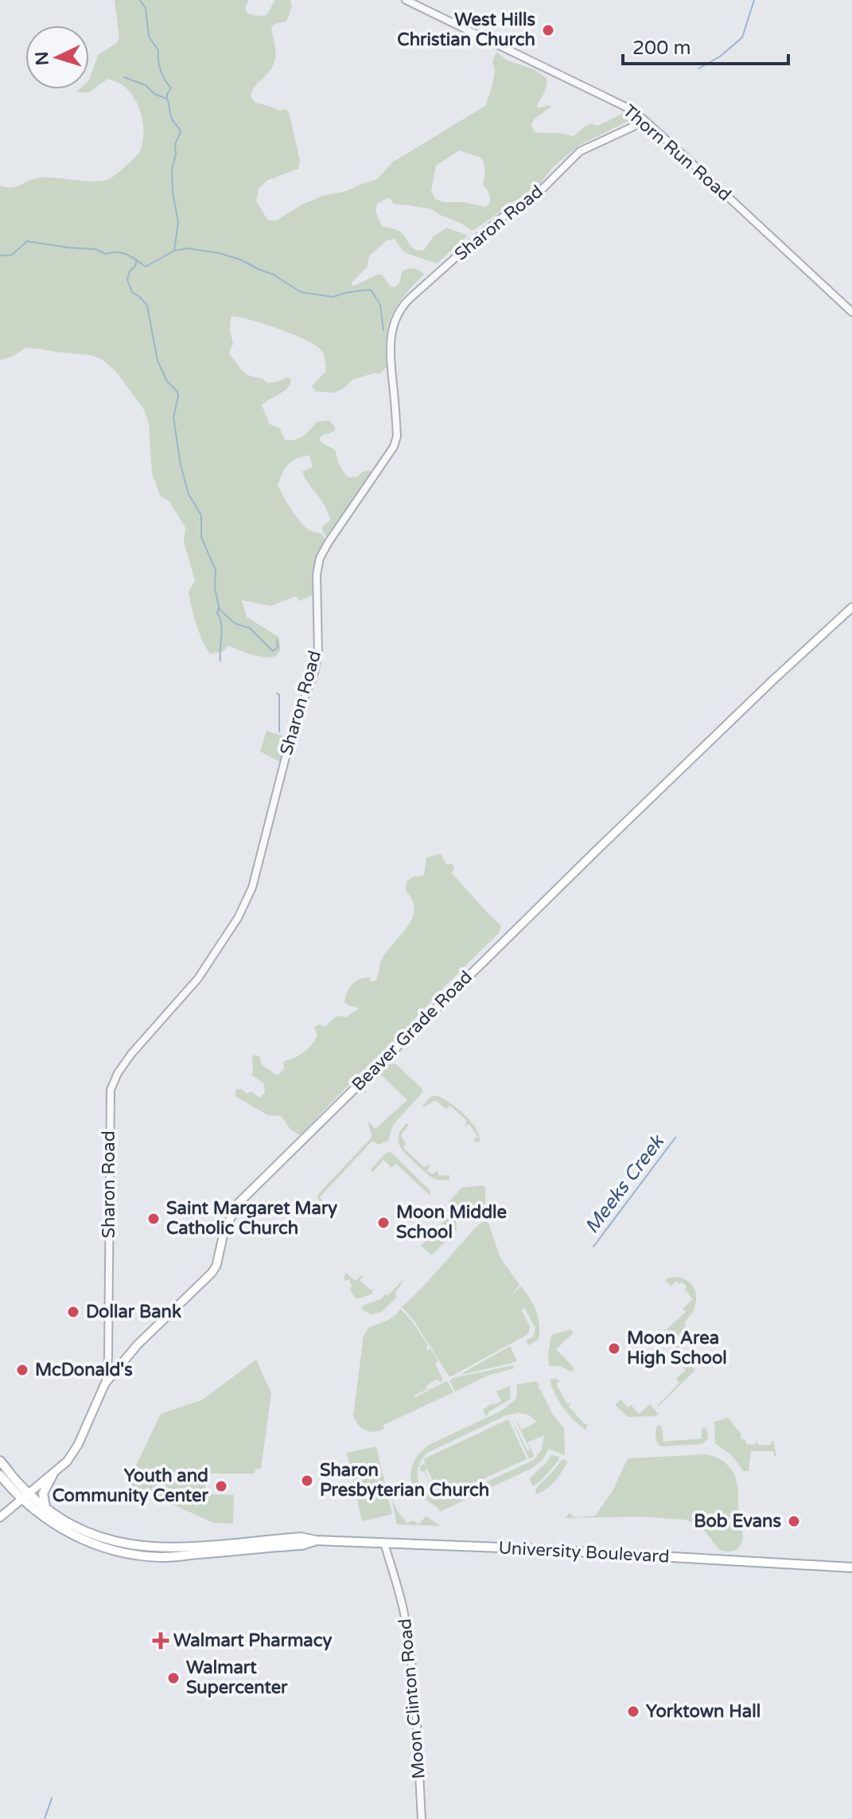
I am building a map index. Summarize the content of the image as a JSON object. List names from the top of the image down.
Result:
{
  "streets": {
    "main road": ["Beaver Grade Road", "University Boulevard"],
    "street": ["Thorn Run Road", "Sharon Road", "Moon Clinton Road"]
  },
  "crossings": [
    ["Thorn Run Road", "Sharon Road"],
    ["Sharon Road", "Beaver Grade Road"],
    ["Beaver Grade Road", "University Boulevard"],
    ["University Boulevard", "Moon Clinton Road"]
  ],
  "water": ["Meeks Creek"],
  "places": {
    "other": [
      "West Hills Christian Church",
      "Saint Margaret Mary Catholic Church",
      "Moon Middle School",
      "Dollar Bank",
      "Moon Area High School",
      "McDonald's",
      "Sharon Presbyterian Church",
      "Youth and Community Center",
      "Bob Evans",
      "Walmart Supercenter",
      "Yorktown Hall"
    ],
    "health": ["Walmart Pharmacy"]
  },
  "scale_bar": "200 m",
  "north": "left"
}
